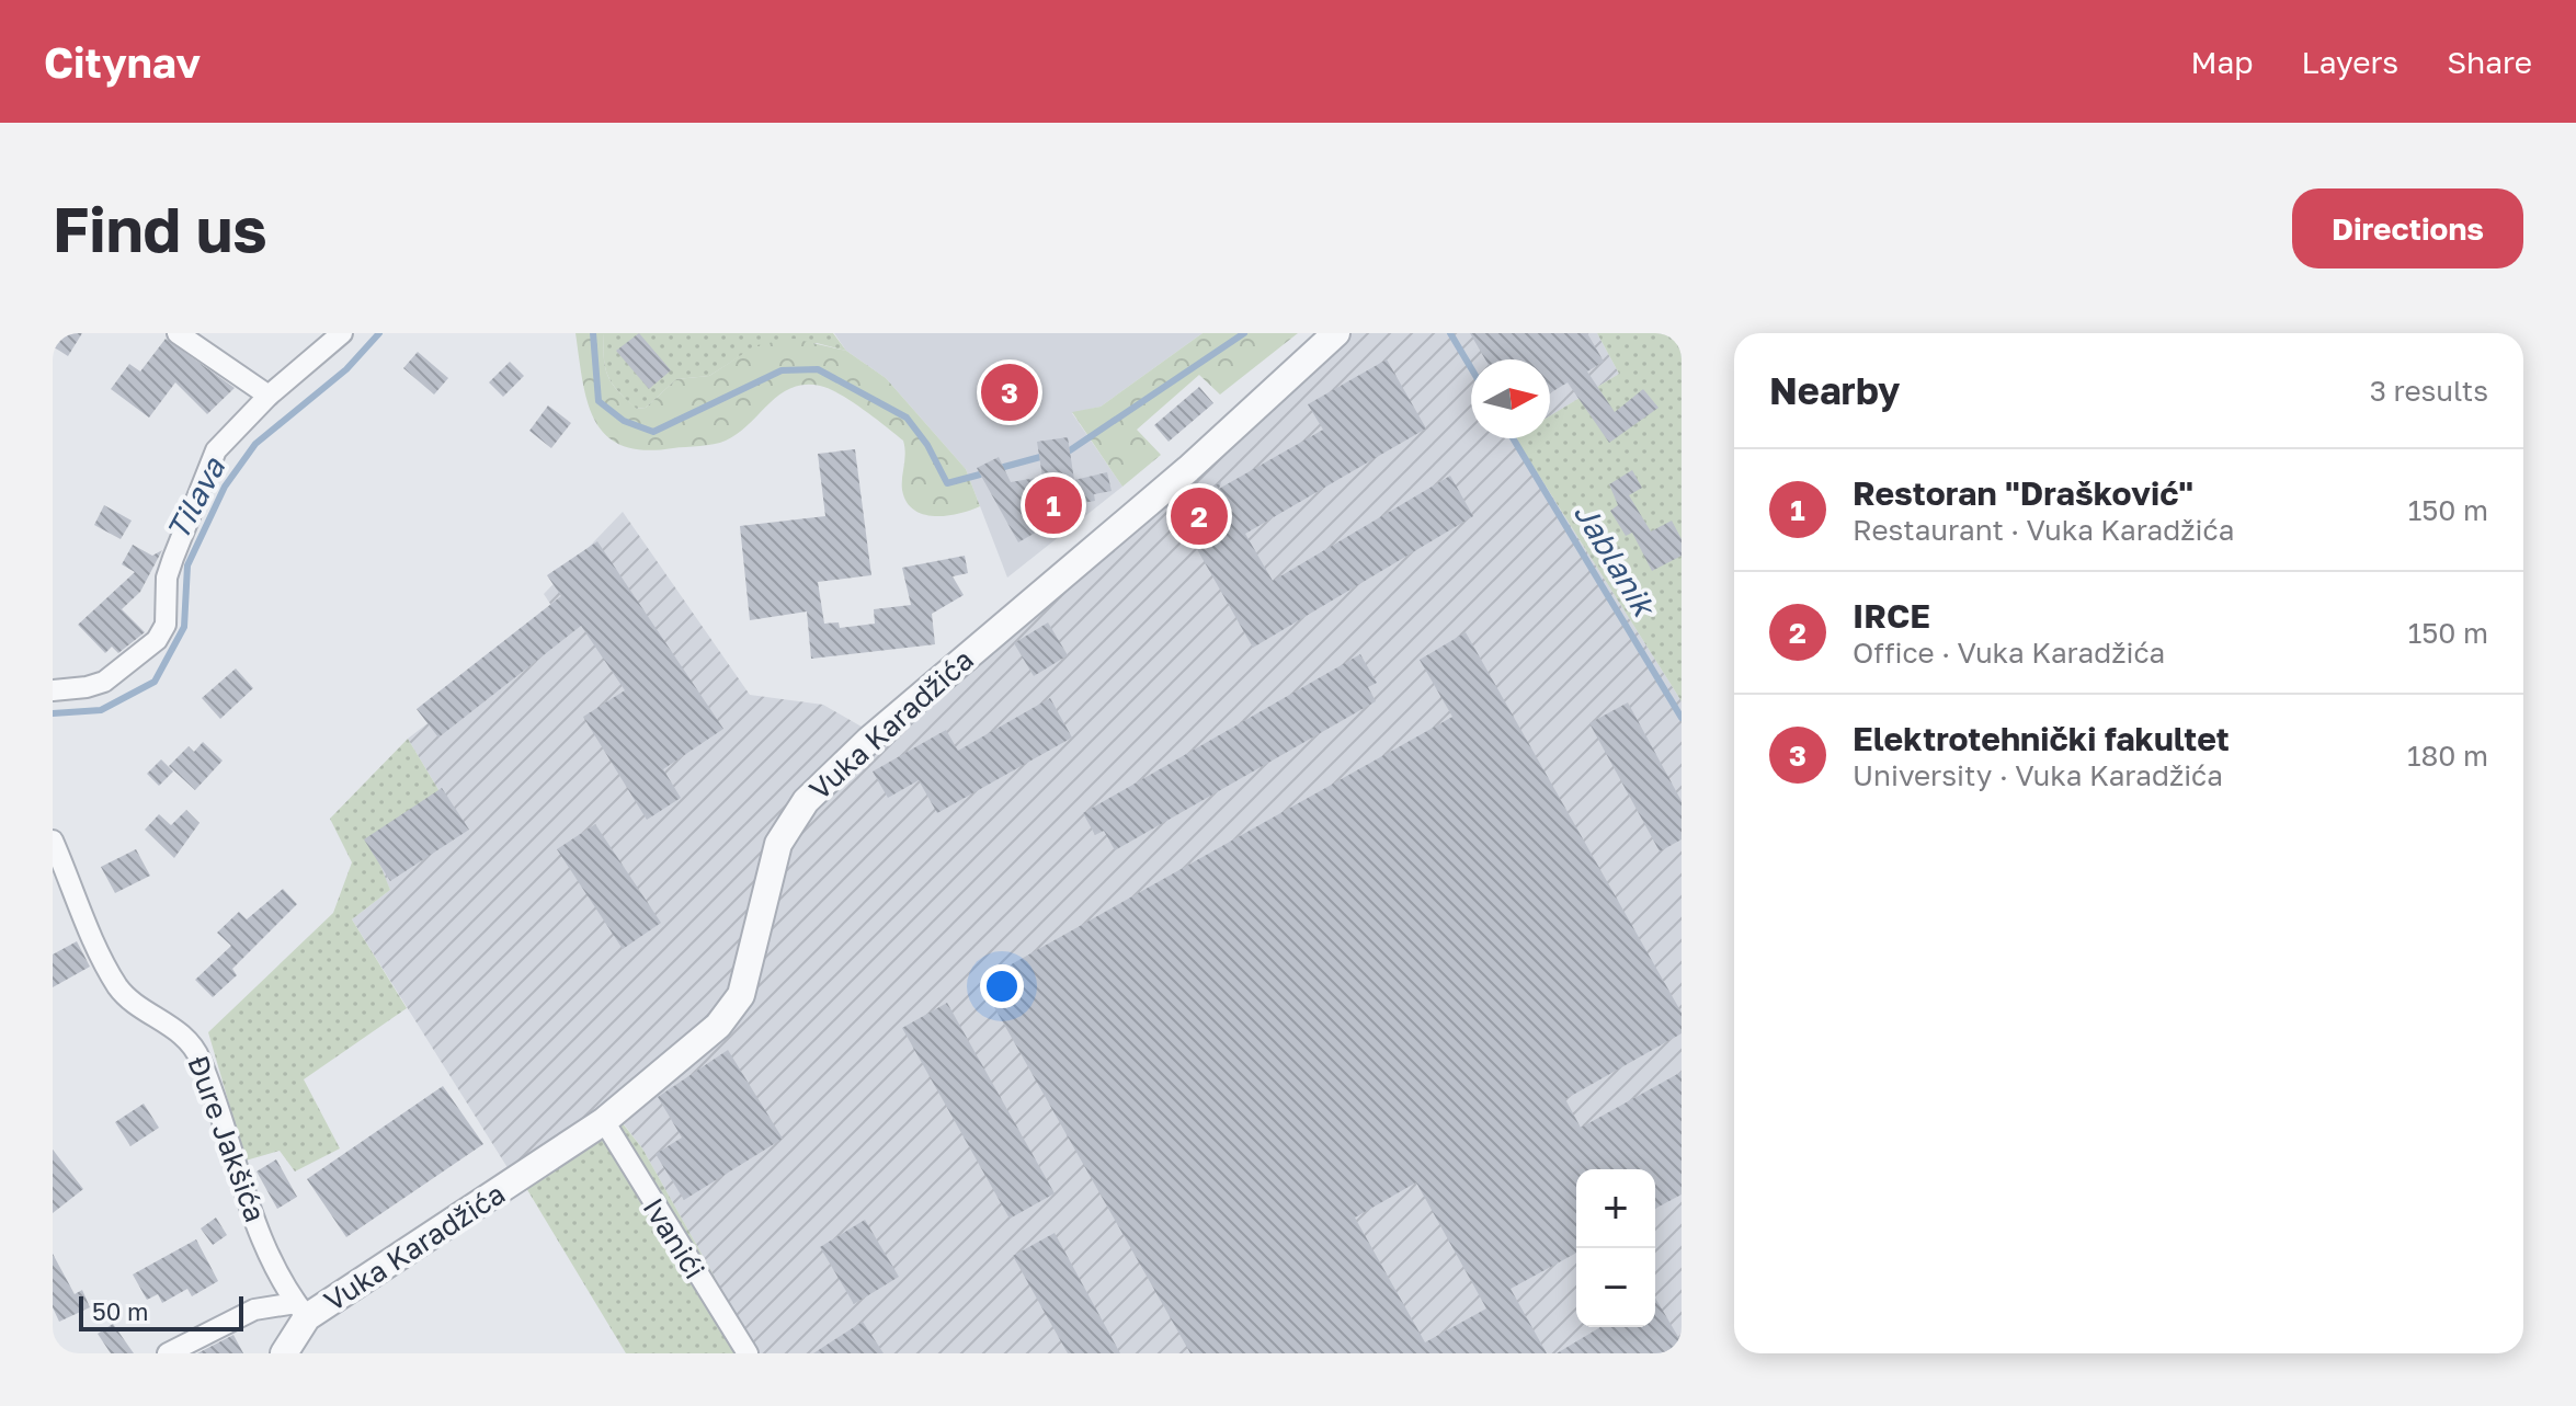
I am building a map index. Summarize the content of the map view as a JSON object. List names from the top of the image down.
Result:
{
  "streets": {
    "street": ["Vuka Karadžića", "Đure Jakšića", "Ivanići"]
  },
  "crossings": [
    ["Vuka Karadžića", "Đure Jakšića"],
    ["Vuka Karadžića", "Ivanići"]
  ],
  "water": ["Tilava", "Jablanik"],
  "scale_bar": "50 m",
  "north": "right",
  "page": {
    "header": "Citynav",
    "nav": ["Map", "Layers", "Share"],
    "buttons": "Directions",
    "title": "Find us",
    "heading": ["Nearby", "3 results"],
    "pins": ["3", "1", "2"],
    "list": [
      {
        "mark": "1",
        "name": "Restoran \"Drašković\"",
        "note": "Restaurant · Vuka Karadžića",
        "value": "150 m"
      },
      {
        "mark": "2",
        "name": "IRCE",
        "note": "Office · Vuka Karadžića",
        "value": "150 m"
      },
      {
        "mark": "3",
        "name": "Elektrotehnički fakultet",
        "note": "University · Vuka Karadžića",
        "value": "180 m"
      }
    ],
    "map_buttons": ["+", "−"],
    "scale": "50 m"
  }
}
